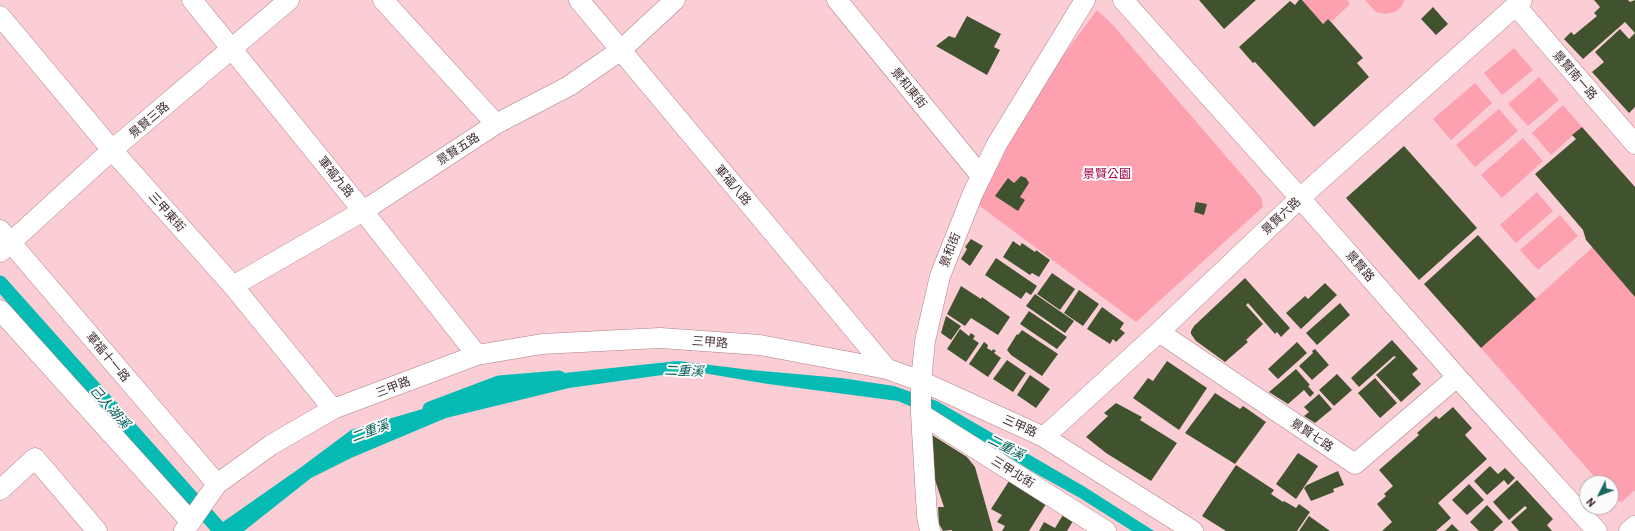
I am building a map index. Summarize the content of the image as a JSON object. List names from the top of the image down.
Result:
{
  "streets": {
    "street": [
      "景賢南一路",
      "景和東街",
      "景賢三路",
      "景賢五路",
      "軍福九路",
      "軍福八路",
      "三甲東街",
      "景賢六路",
      "景和街",
      "景賢路",
      "三甲路",
      "軍福十一路",
      "景賢七路",
      "三甲北街"
    ]
  },
  "crossings": [
    ["景賢南一路", "景賢六路"],
    ["景和東街", "景和街"],
    ["景賢三路", "軍福九路"],
    ["景賢三路", "三甲東街"],
    ["景賢三路", "軍福十一路"],
    ["景賢五路", "軍福九路"],
    ["景賢五路", "軍福八路"],
    ["景賢五路", "三甲東街"],
    ["軍福九路", "三甲路"],
    ["軍福八路", "三甲路"],
    ["三甲東街", "三甲路"],
    ["景賢六路", "景賢路"],
    ["景賢六路", "三甲路"],
    ["景賢六路", "景賢七路"],
    ["景和街", "三甲路"],
    ["景和街", "三甲北街"],
    ["景賢路", "景賢七路"],
    ["三甲路", "軍福十一路"]
  ],
  "water": ["二重溪", "己人湖溪"],
  "parks": ["景賢公園"],
  "north": "bottom left"
}
